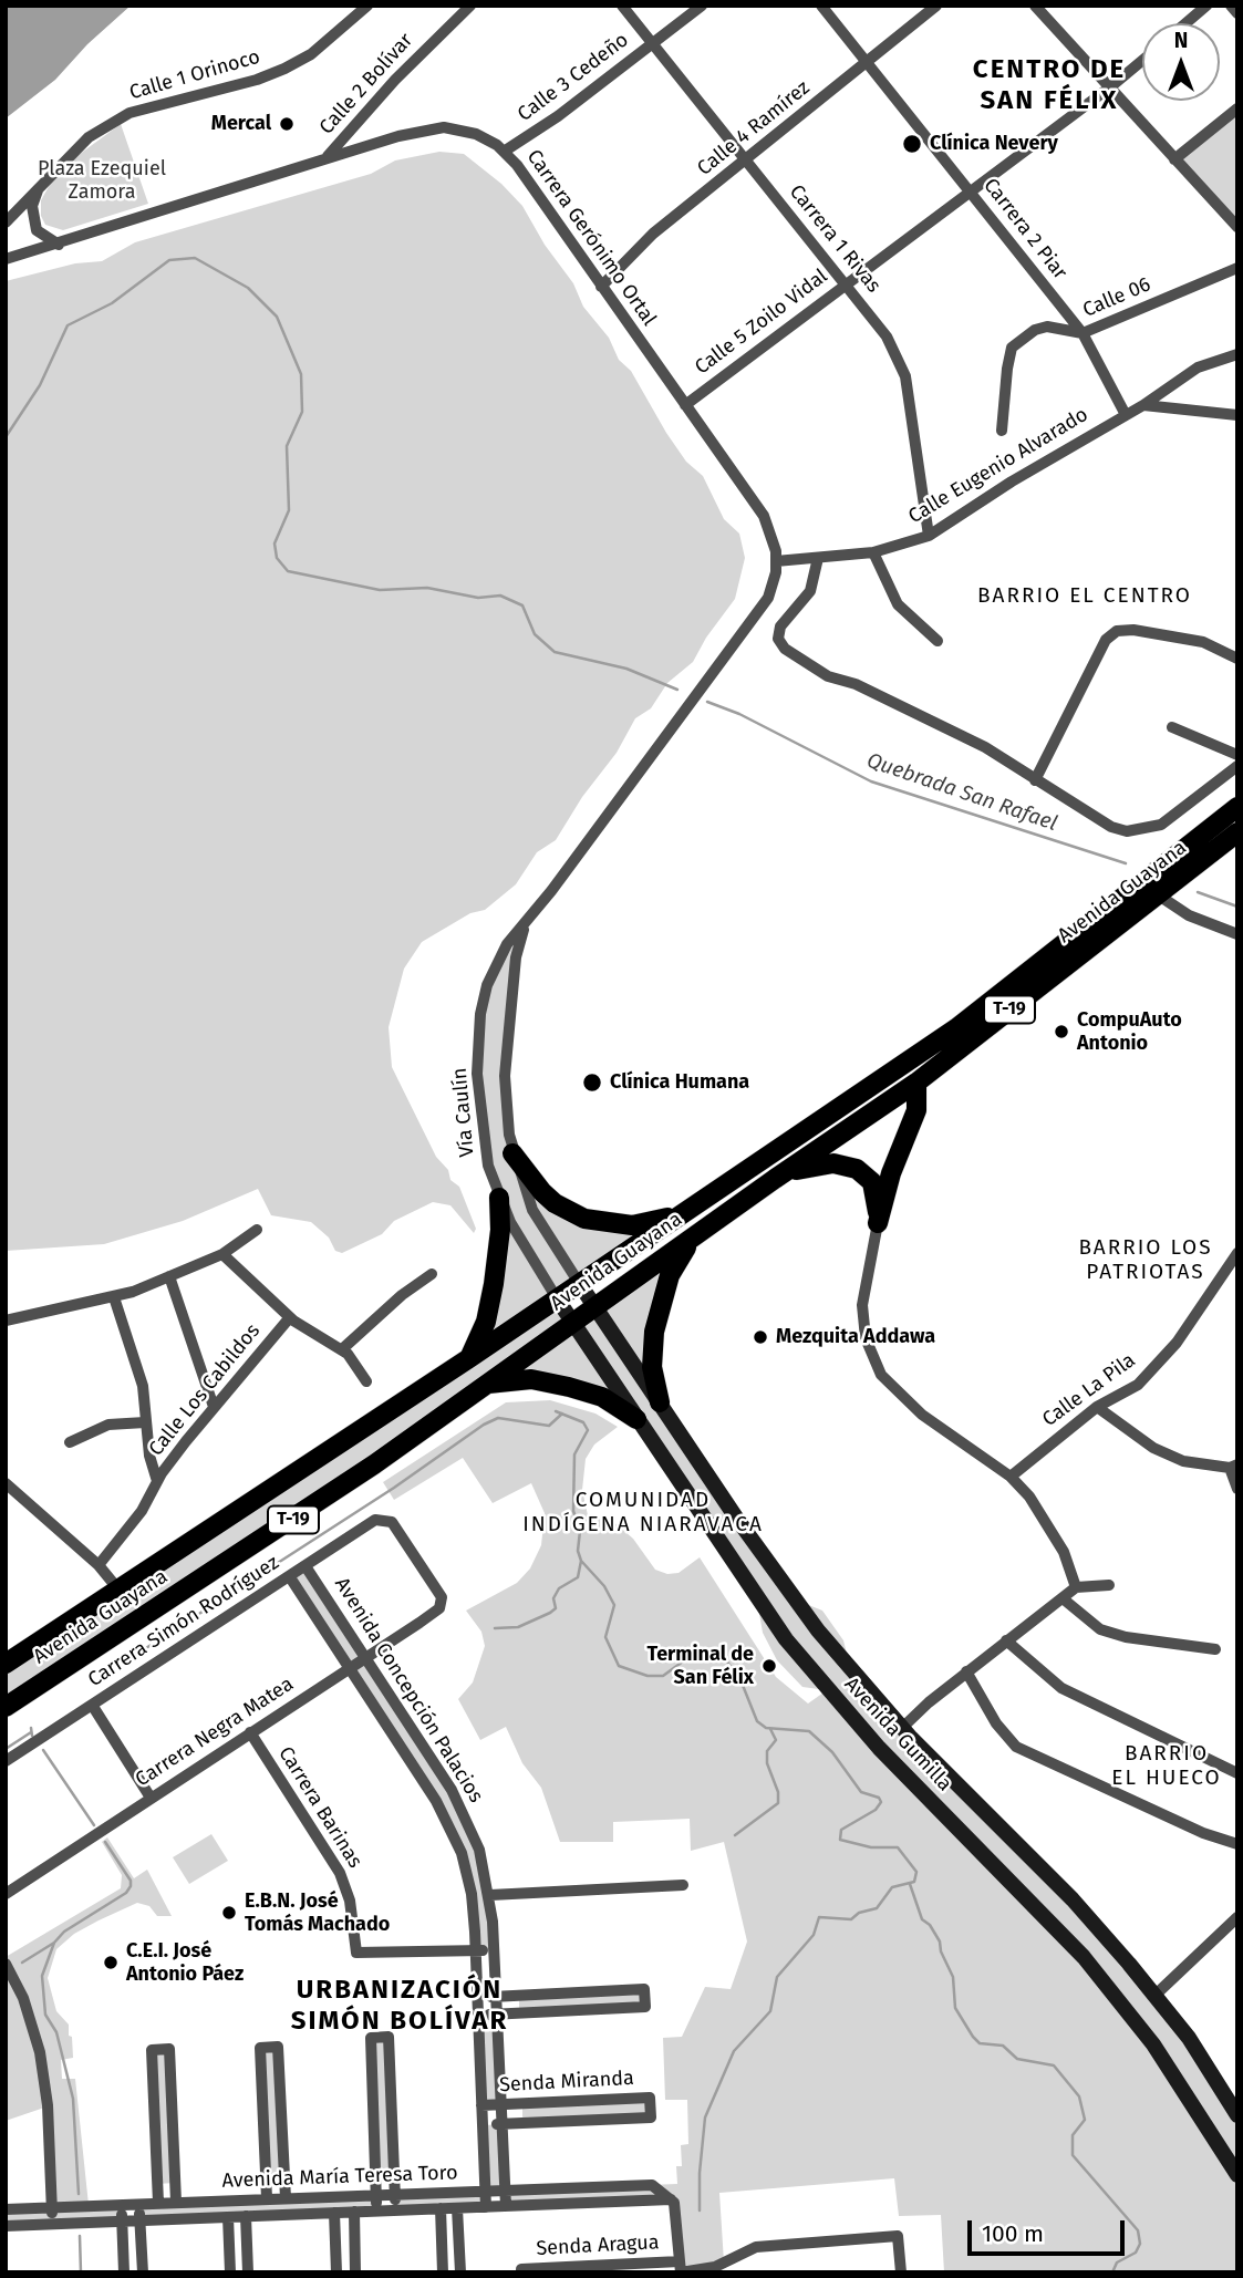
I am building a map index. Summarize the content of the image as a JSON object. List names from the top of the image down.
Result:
{
  "streets": {
    "highway": ["Avenida Guayana", "T-19"],
    "main road": ["Avenida Gumilla"],
    "street": [
      "Calle 1 Orinoco",
      "Calle 3 Cedeño",
      "Calle 2 Bolívar",
      "Calle 4 Ramírez",
      "Carrera 2 Piar",
      "Carrera Gerónimo Ortal",
      "Carrera 1 Rivas",
      "Calle 06",
      "Calle 5 Zoilo Vidal",
      "Calle Eugenio Alvarado",
      "Vía Caulín",
      "Calle Los Cabildos",
      "Calle La Pila",
      "Carrera Simón Rodríguez",
      "Avenida Concepción Palacios",
      "Carrera Negra Matea",
      "Carrera Barinas",
      "Senda Miranda",
      "Avenida María Teresa Toro",
      "Senda Aragua"
    ]
  },
  "crossings": [
    ["Calle 3 Cedeño", "Carrera Gerónimo Ortal"],
    ["Calle 3 Cedeño", "Carrera 1 Rivas"],
    ["Calle 2 Bolívar", "Carrera Gerónimo Ortal"],
    ["Calle 4 Ramírez", "Carrera 2 Piar"],
    ["Calle 4 Ramírez", "Carrera Gerónimo Ortal"],
    ["Calle 4 Ramírez", "Carrera 1 Rivas"],
    ["Carrera 2 Piar", "Calle 06"],
    ["Carrera 2 Piar", "Calle 5 Zoilo Vidal"],
    ["Carrera 2 Piar", "Calle Eugenio Alvarado"],
    ["Carrera Gerónimo Ortal", "Calle 5 Zoilo Vidal"],
    ["Carrera Gerónimo Ortal", "Calle Eugenio Alvarado"],
    ["Carrera Gerónimo Ortal", "Vía Caulín"],
    ["Carrera 1 Rivas", "Calle 5 Zoilo Vidal"],
    ["Carrera 1 Rivas", "Calle Eugenio Alvarado"],
    ["Avenida Guayana", "Vía Caulín"],
    ["Avenida Guayana", "Avenida Gumilla"],
    ["Vía Caulín", "Avenida Gumilla"],
    ["Carrera Simón Rodríguez", "Avenida Concepción Palacios"],
    ["Carrera Simón Rodríguez", "Carrera Negra Matea"],
    ["Avenida Concepción Palacios", "Carrera Negra Matea"],
    ["Avenida Concepción Palacios", "Carrera Barinas"],
    ["Avenida Concepción Palacios", "Senda Miranda"],
    ["Avenida Concepción Palacios", "Avenida María Teresa Toro"],
    ["Carrera Negra Matea", "Carrera Barinas"]
  ],
  "districts": [
    "CENTRO DE SAN FÉLIX",
    "BARRIO EL CENTRO",
    "BARRIO LOS PATRIOTAS",
    "COMUNIDAD INDÍGENA NIARAVACA",
    "BARRIO EL HUECO",
    "URBANIZACIÓN SIMÓN BOLÍVAR"
  ],
  "water": ["Quebrada San Rafael"],
  "parks": ["Plaza Ezequiel Zamora"],
  "places": [
    "Mercal",
    "Clínica Nevery",
    "CompuAuto Antonio",
    "Clínica Humana",
    "Mezquita Addawa",
    "Terminal de San Félix",
    "E.B.N. José Tomás Machado",
    "C.E.I. José Antonio Páez"
  ],
  "scale_bar": "100 m",
  "north": "top"
}
